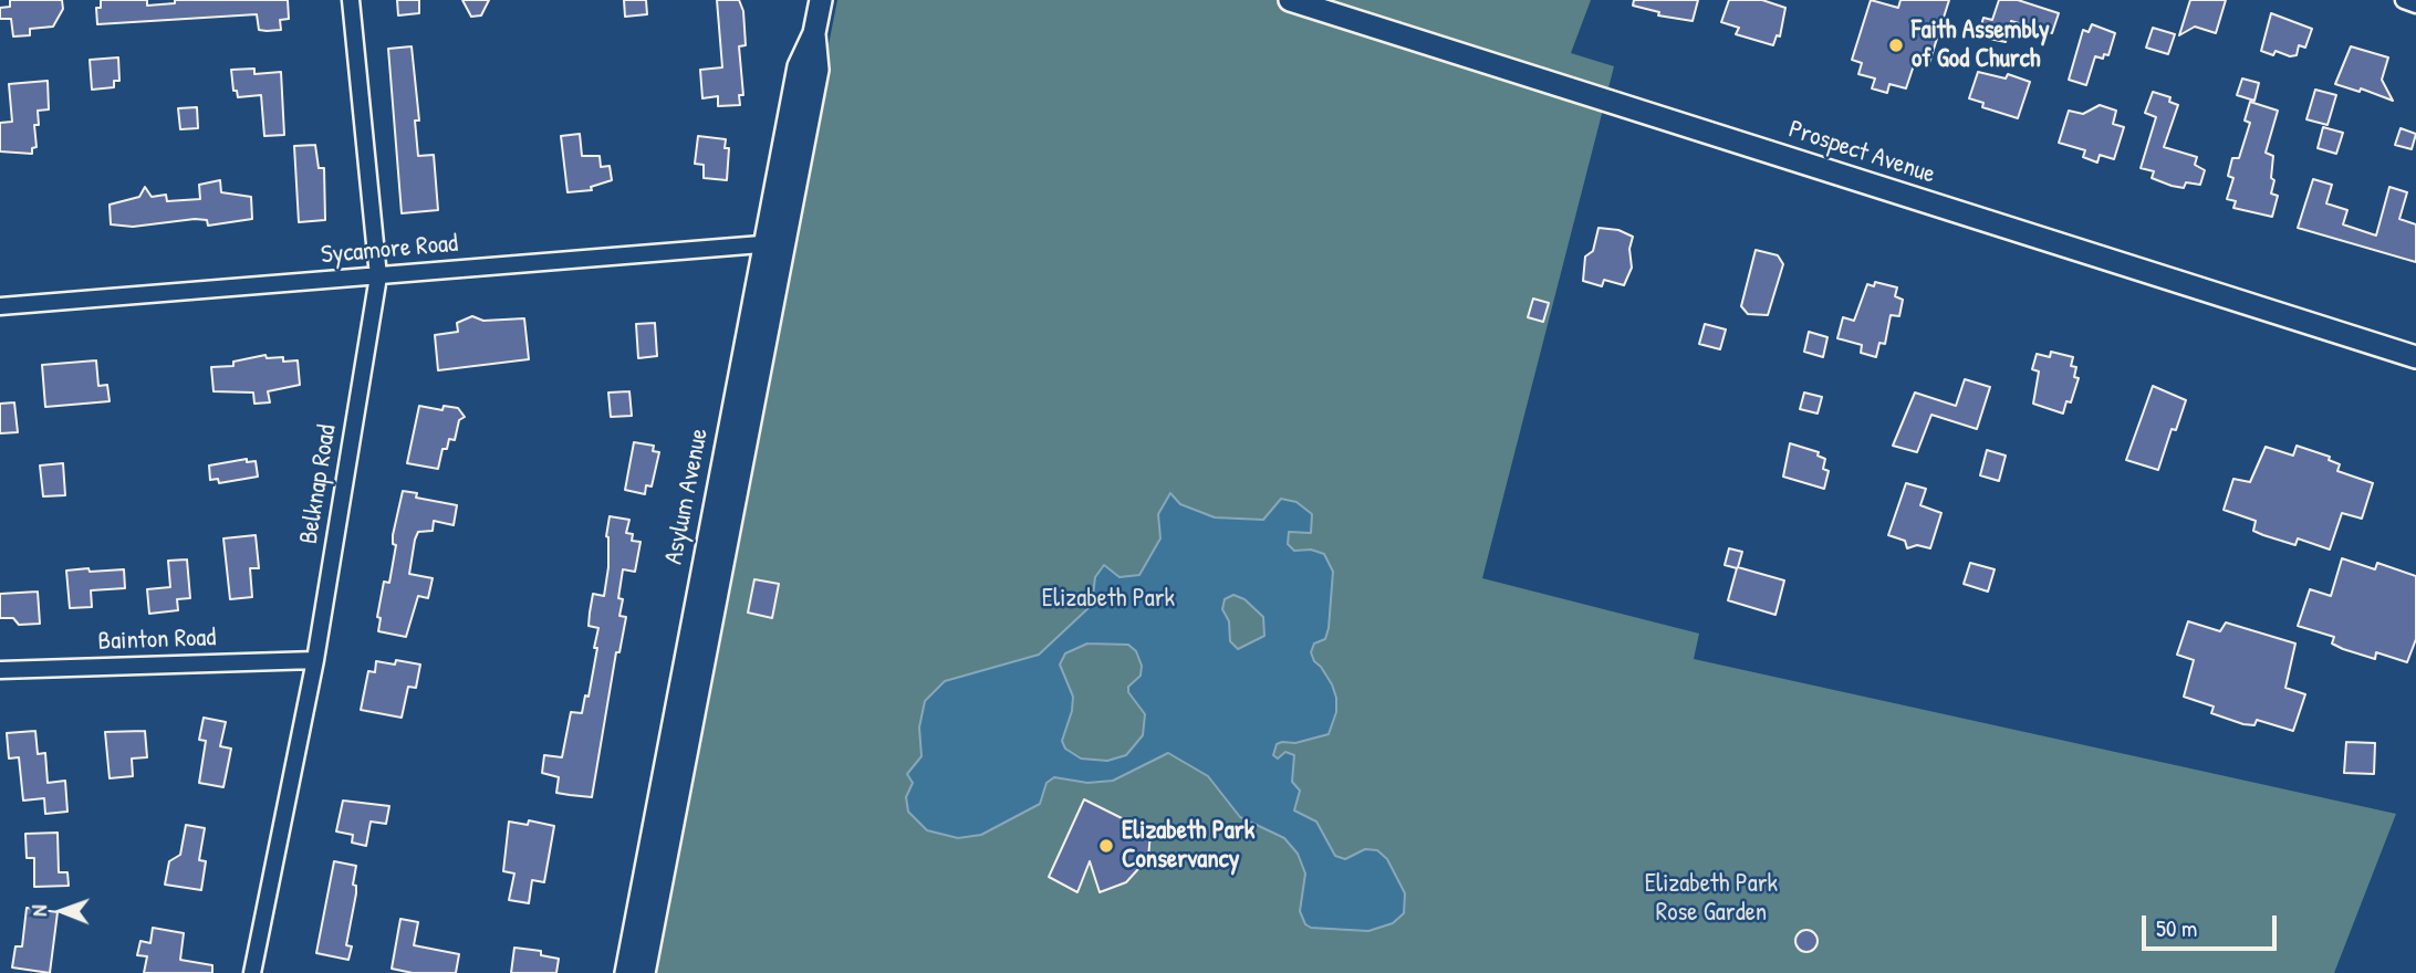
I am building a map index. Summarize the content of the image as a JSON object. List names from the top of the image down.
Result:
{
  "streets": {
    "main road": ["Prospect Avenue", "Asylum Avenue"],
    "street": ["Sycamore Road", "Belknap Road", "Bainton Road"]
  },
  "crossings": [
    ["Sycamore Road", "Belknap Road"],
    ["Sycamore Road", "Asylum Avenue"],
    ["Belknap Road", "Bainton Road"]
  ],
  "parks": ["Elizabeth Park", "Elizabeth Park Rose Garden"],
  "places": ["Faith Assembly of God Church", "Elizabeth Park Conservancy"],
  "scale_bar": "50 m",
  "north": "left"
}
